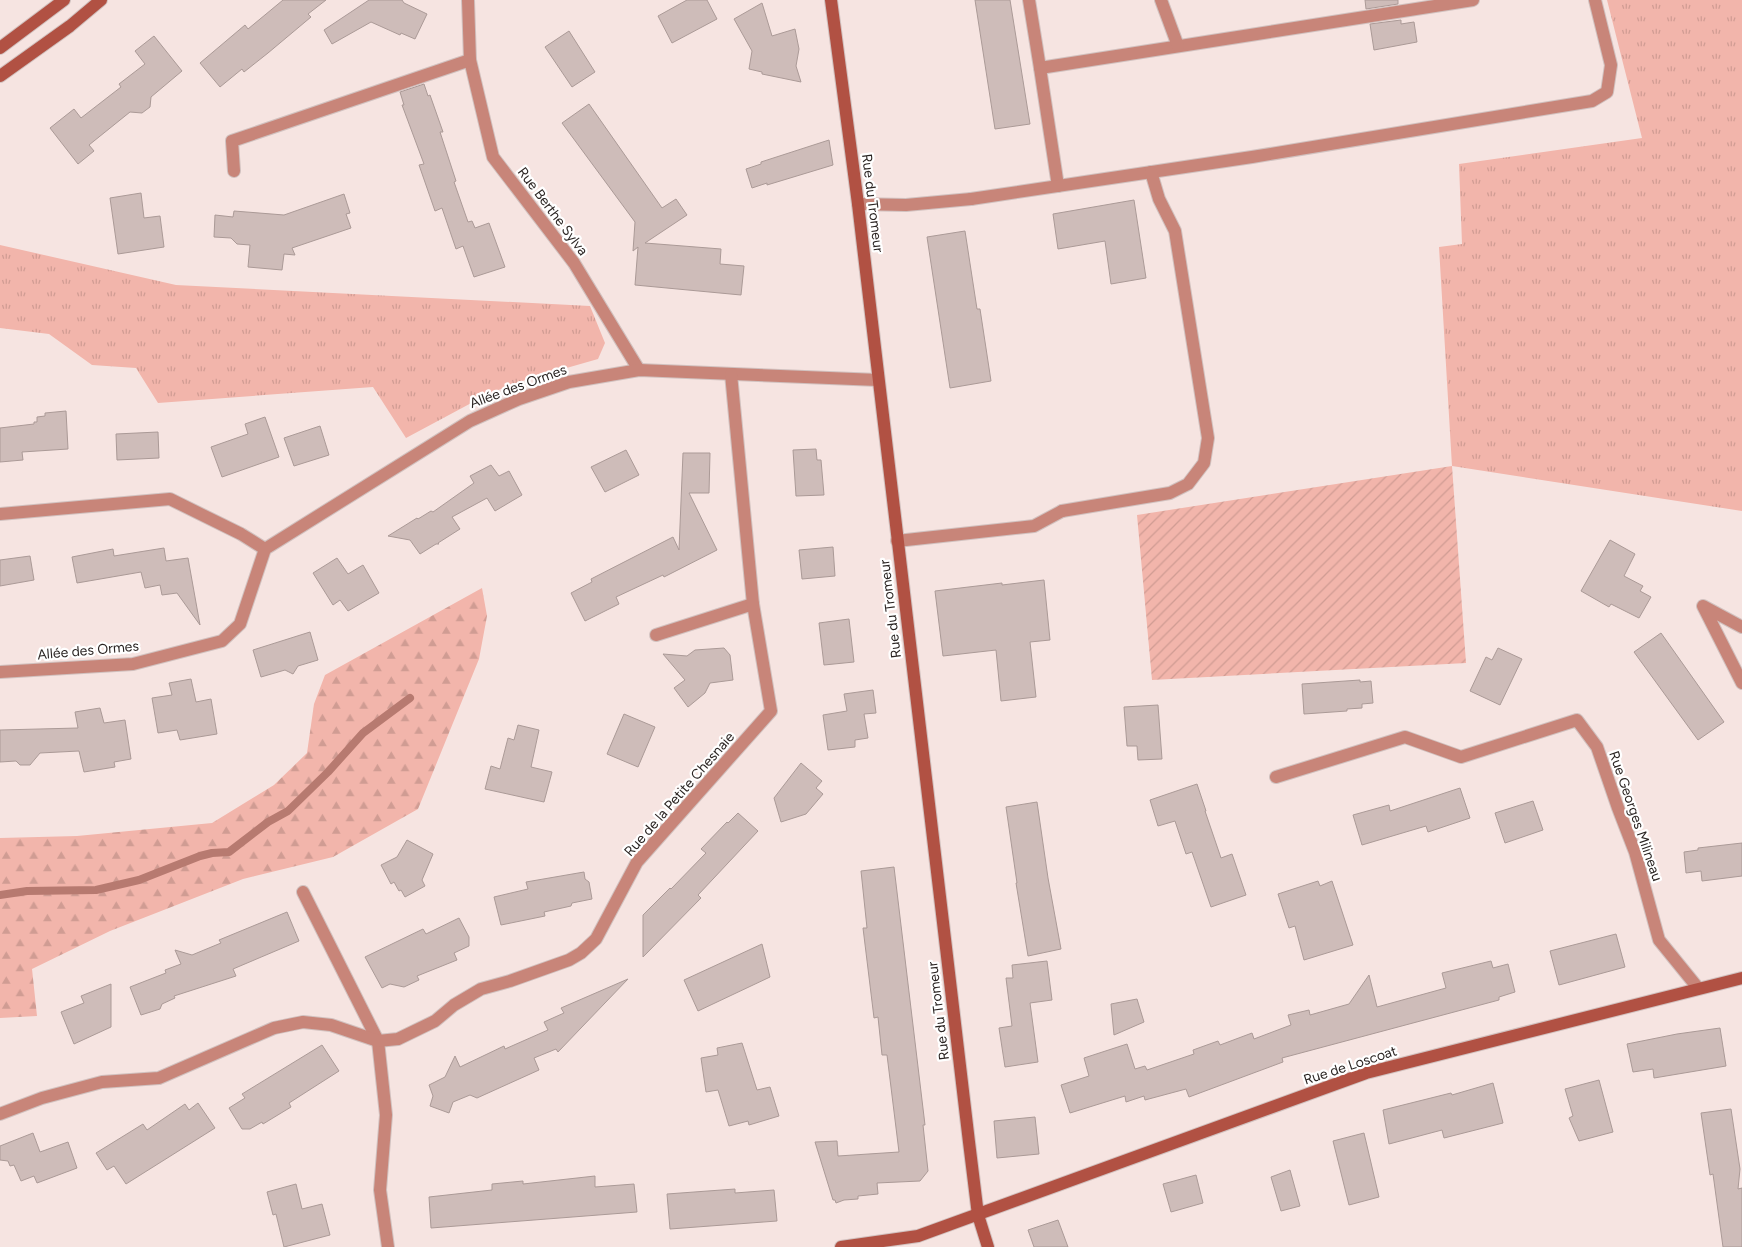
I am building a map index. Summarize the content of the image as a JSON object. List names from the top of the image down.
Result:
{
  "streets": {
    "main road": ["Rue du Tromeur", "Rue de Loscoat"],
    "street": [
      "Rue Berthe Sylva",
      "Allée des Ormes",
      "Rue de la Petite Chesnaie",
      "Rue Georges Milineau"
    ]
  },
  "crossings": [
    ["Rue du Tromeur", "Allée des Ormes"],
    ["Rue du Tromeur", "Rue de Loscoat"],
    ["Rue Berthe Sylva", "Allée des Ormes"],
    ["Allée des Ormes", "Rue de la Petite Chesnaie"],
    ["Rue Georges Milineau", "Rue de Loscoat"]
  ]
}
